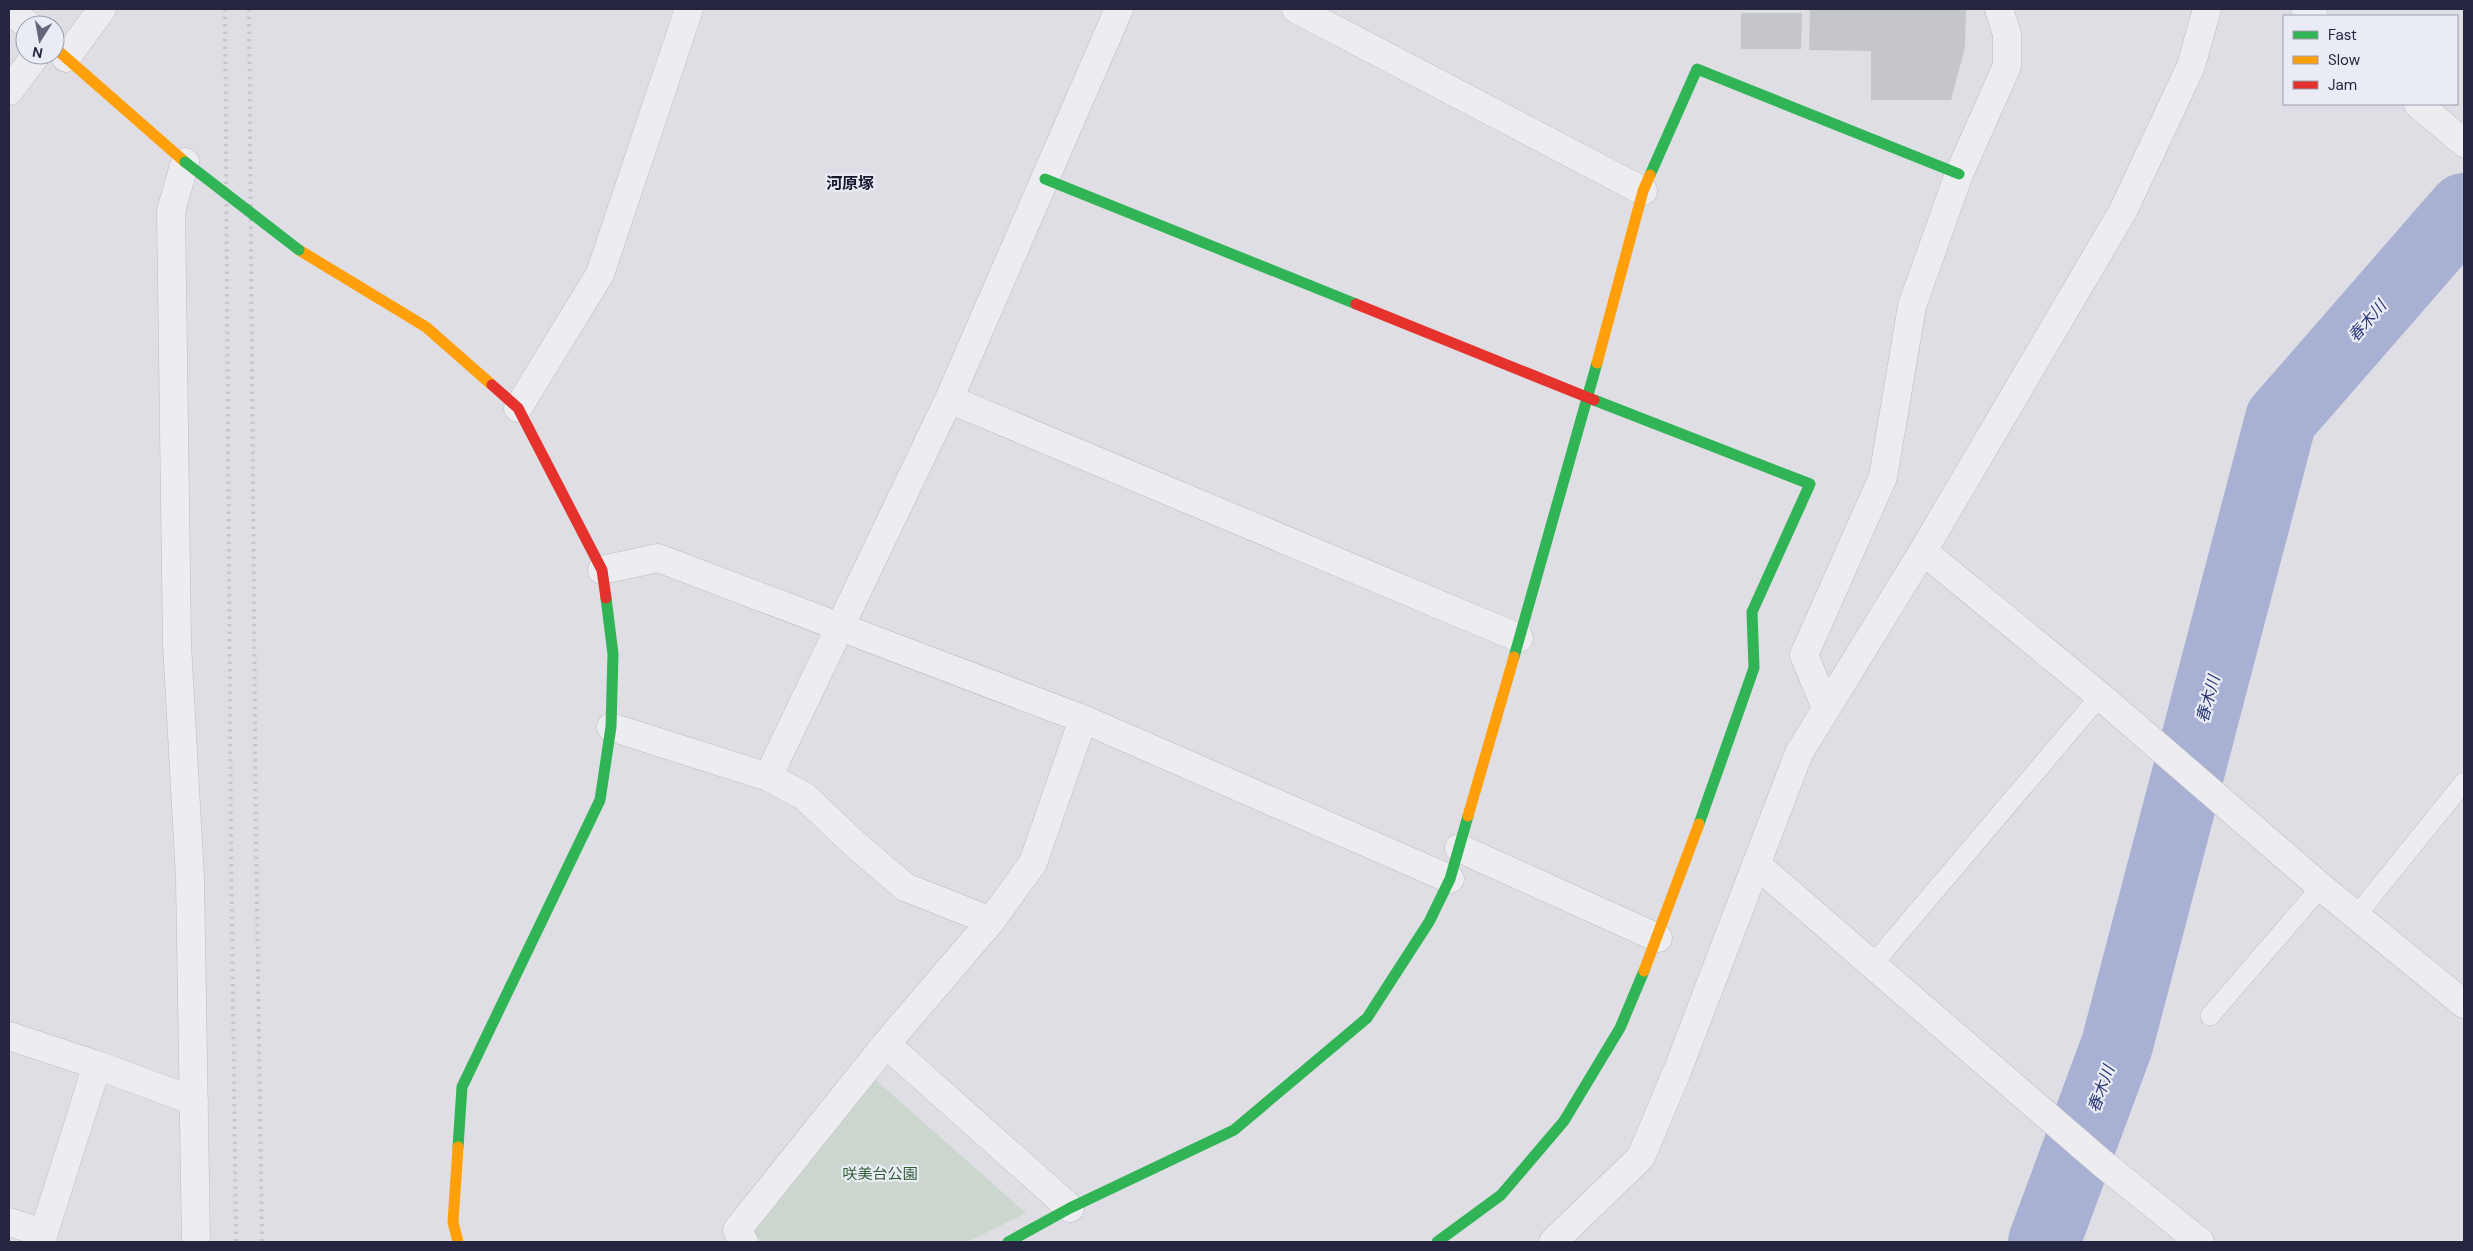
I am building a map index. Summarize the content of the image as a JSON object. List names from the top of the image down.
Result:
{
  "districts": ["河原塚"],
  "water": ["春木川"],
  "parks": ["咲美台公園"],
  "legend": ["Fast", "Slow", "Jam"],
  "north": "bottom"
}
